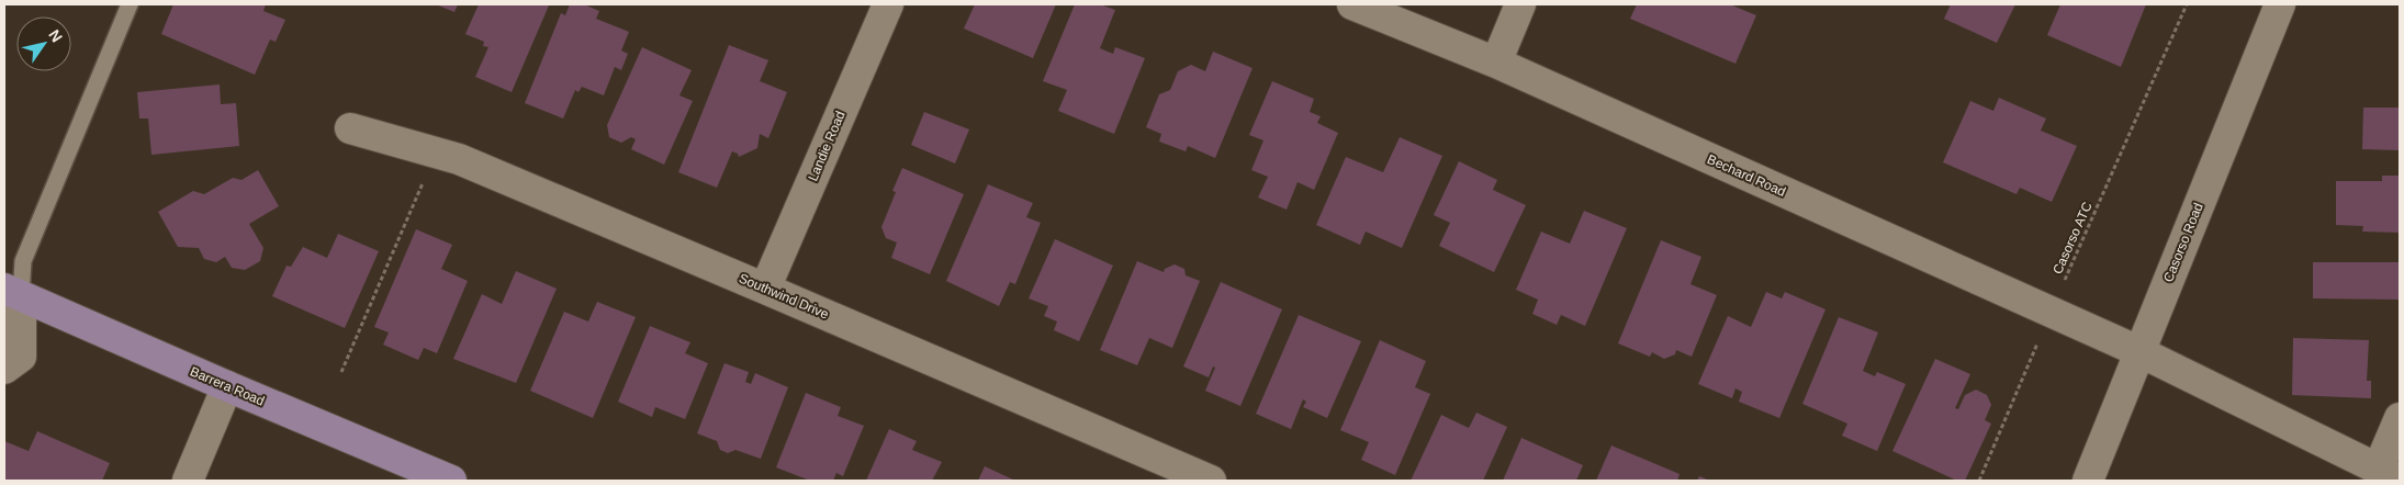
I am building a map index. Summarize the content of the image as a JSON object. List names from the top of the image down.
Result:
{
  "streets": {
    "street": [
      "Landie Road",
      "Bechard Road",
      "Casorso Road",
      "Southwind Drive",
      "Barrera Road"
    ],
    "path": ["Casorso ATC"]
  },
  "crossings": [
    ["Landie Road", "Southwind Drive"],
    ["Bechard Road", "Casorso ATC"],
    ["Bechard Road", "Casorso Road"]
  ],
  "north": "top right"
}
